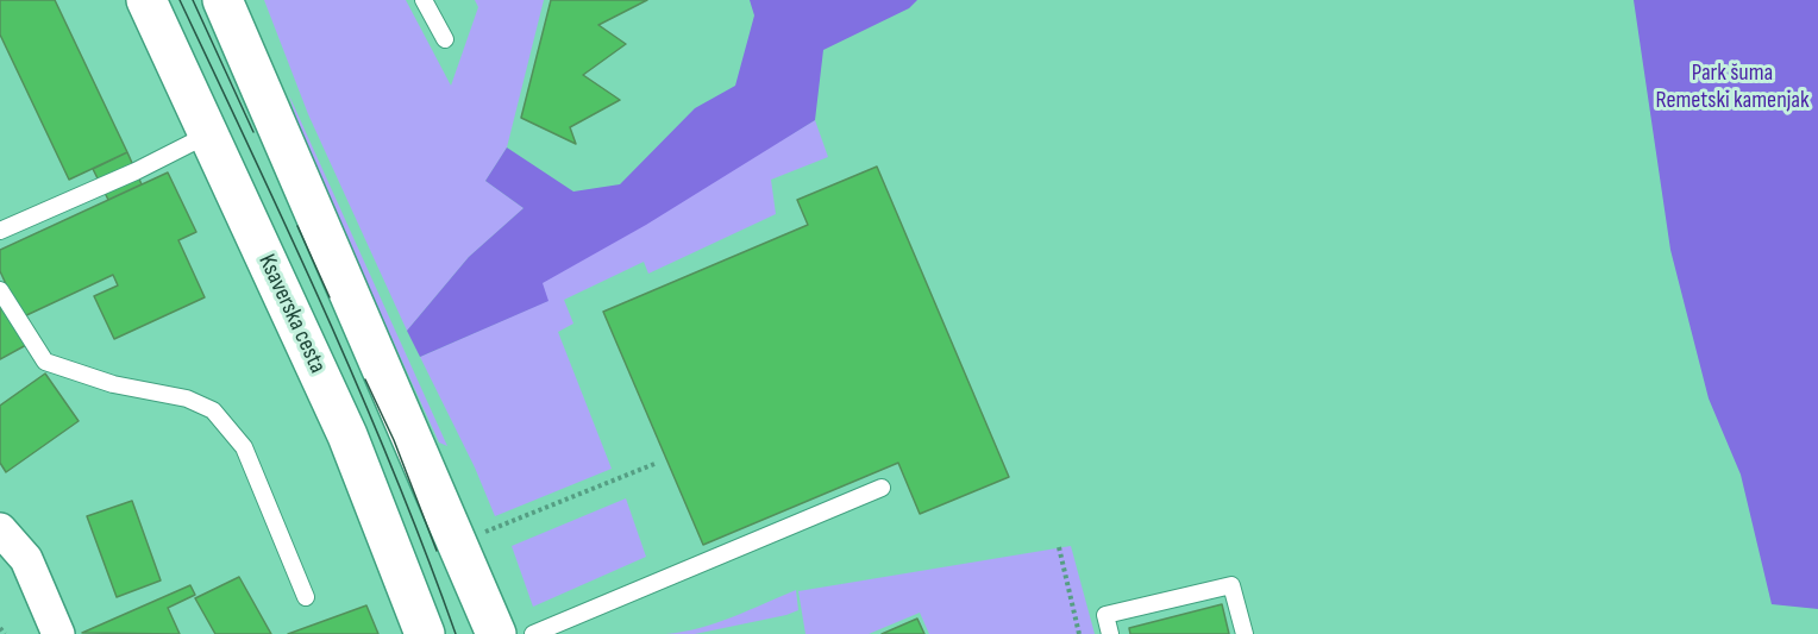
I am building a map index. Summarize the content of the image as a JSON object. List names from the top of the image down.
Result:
{
  "streets": {
    "main road": ["Ksaverska cesta"]
  },
  "parks": ["Park šuma Remetski kamenjak"]
}
